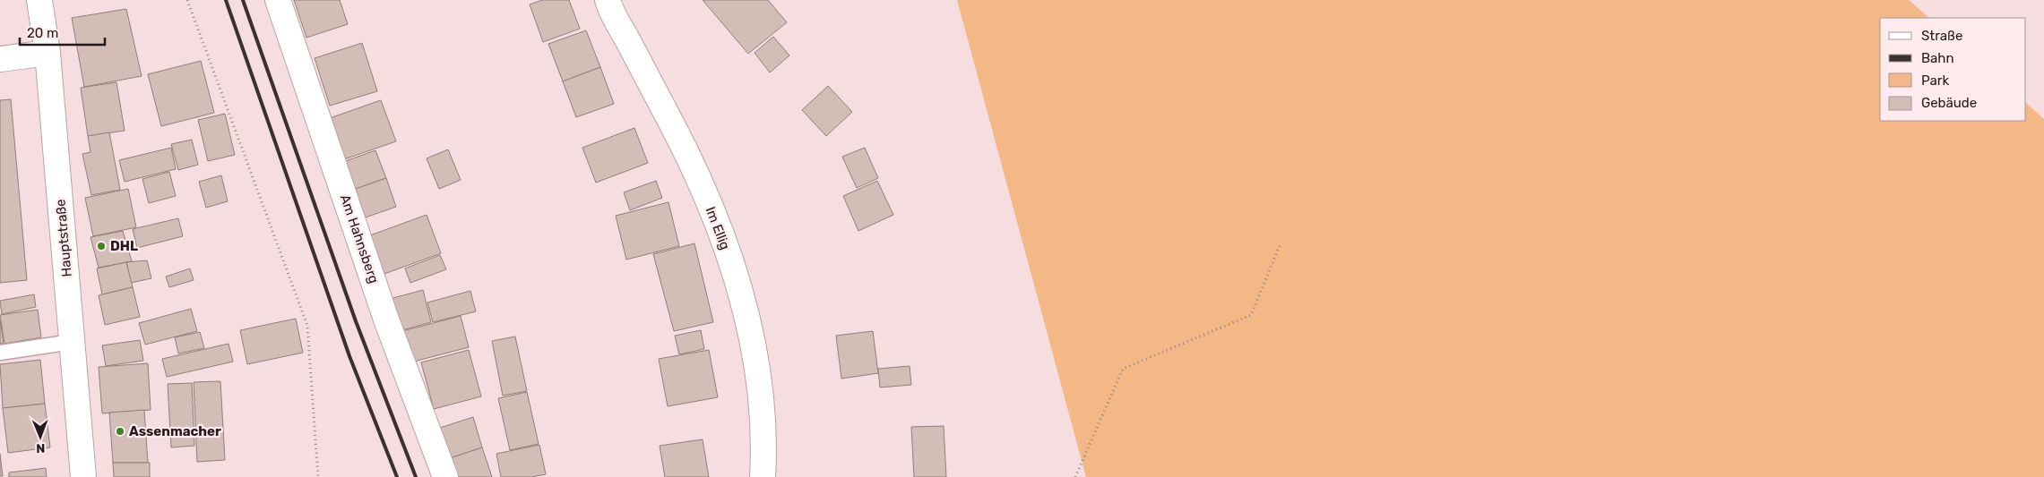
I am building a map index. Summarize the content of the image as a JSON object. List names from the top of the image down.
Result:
{
  "streets": {
    "street": ["Im Ellig", "Hauptstraße", "Am Hahnsberg"]
  },
  "places": ["DHL", "Assenmacher"],
  "legend": [
    "Straße",
    "Bahn",
    "Park",
    "Gebäude"
  ],
  "scale_bar": "20 m",
  "north": "bottom"
}
